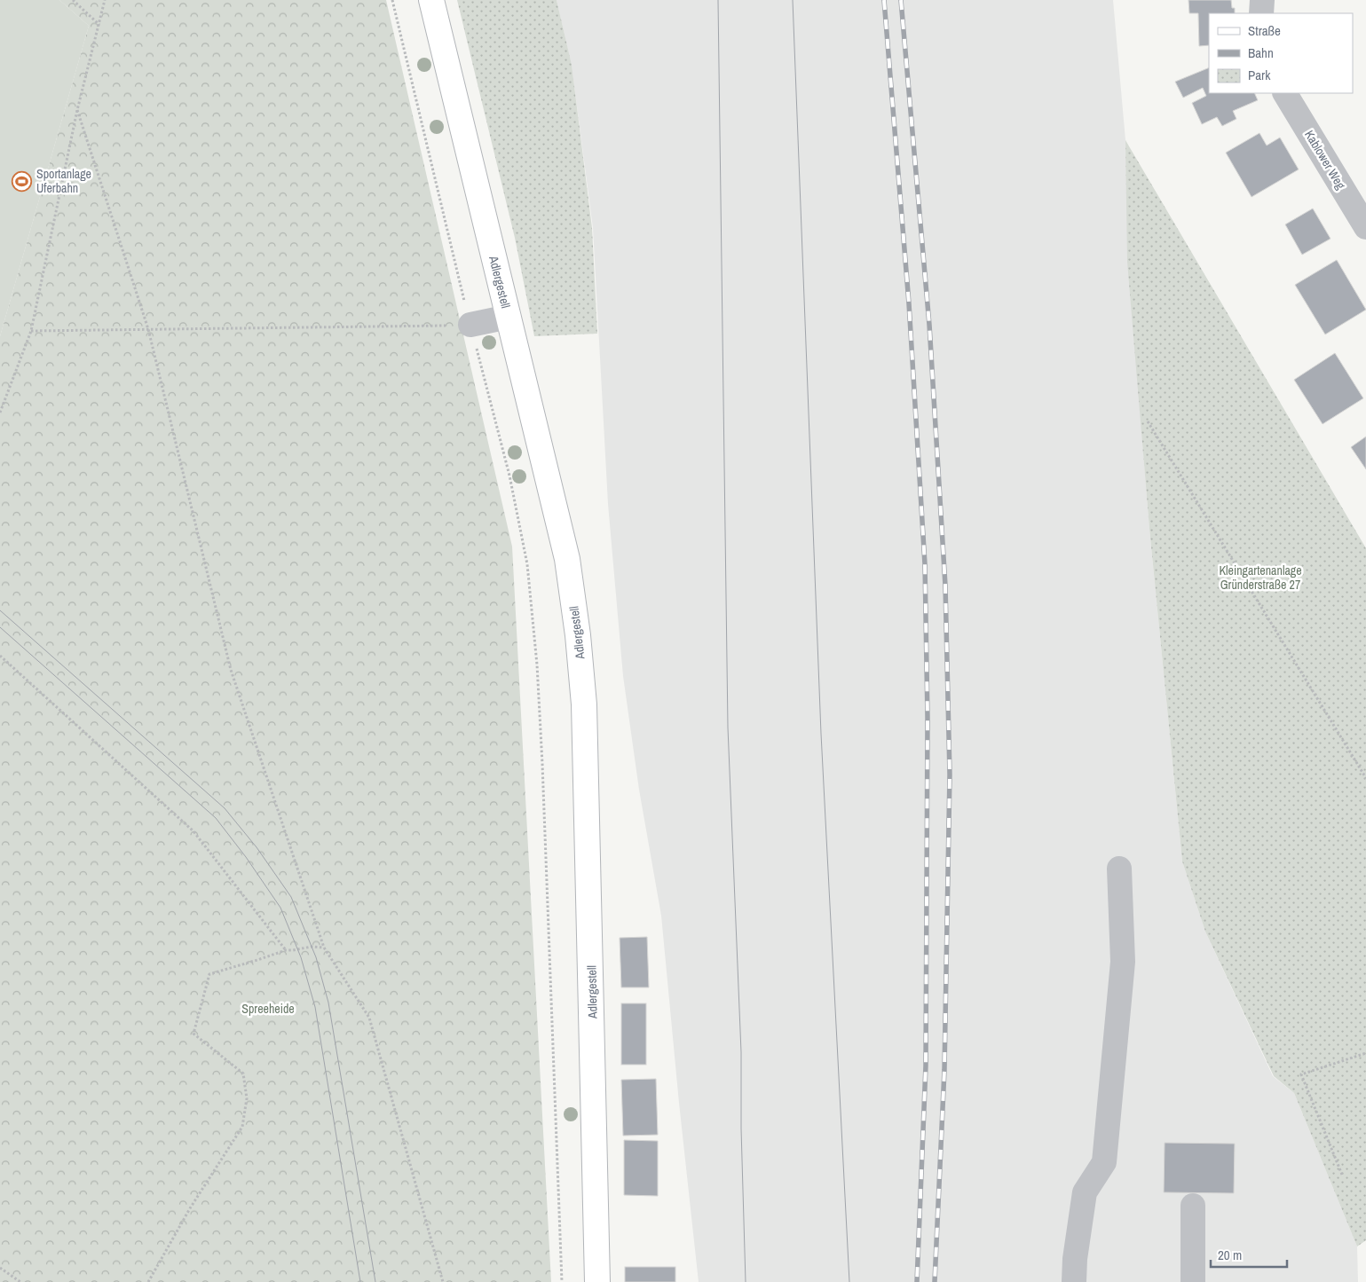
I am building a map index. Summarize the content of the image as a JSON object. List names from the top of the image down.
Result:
{
  "streets": {
    "main road": ["Adlergestell"],
    "street": ["Kablower Weg"]
  },
  "parks": ["Kleingartenanlage Gründerstraße 27", "Spreeheide"],
  "places": {
    "sports": ["Sportanlage Uferbahn"]
  },
  "legend": ["Straße", "Bahn", "Park"],
  "scale_bar": "20 m"
}
